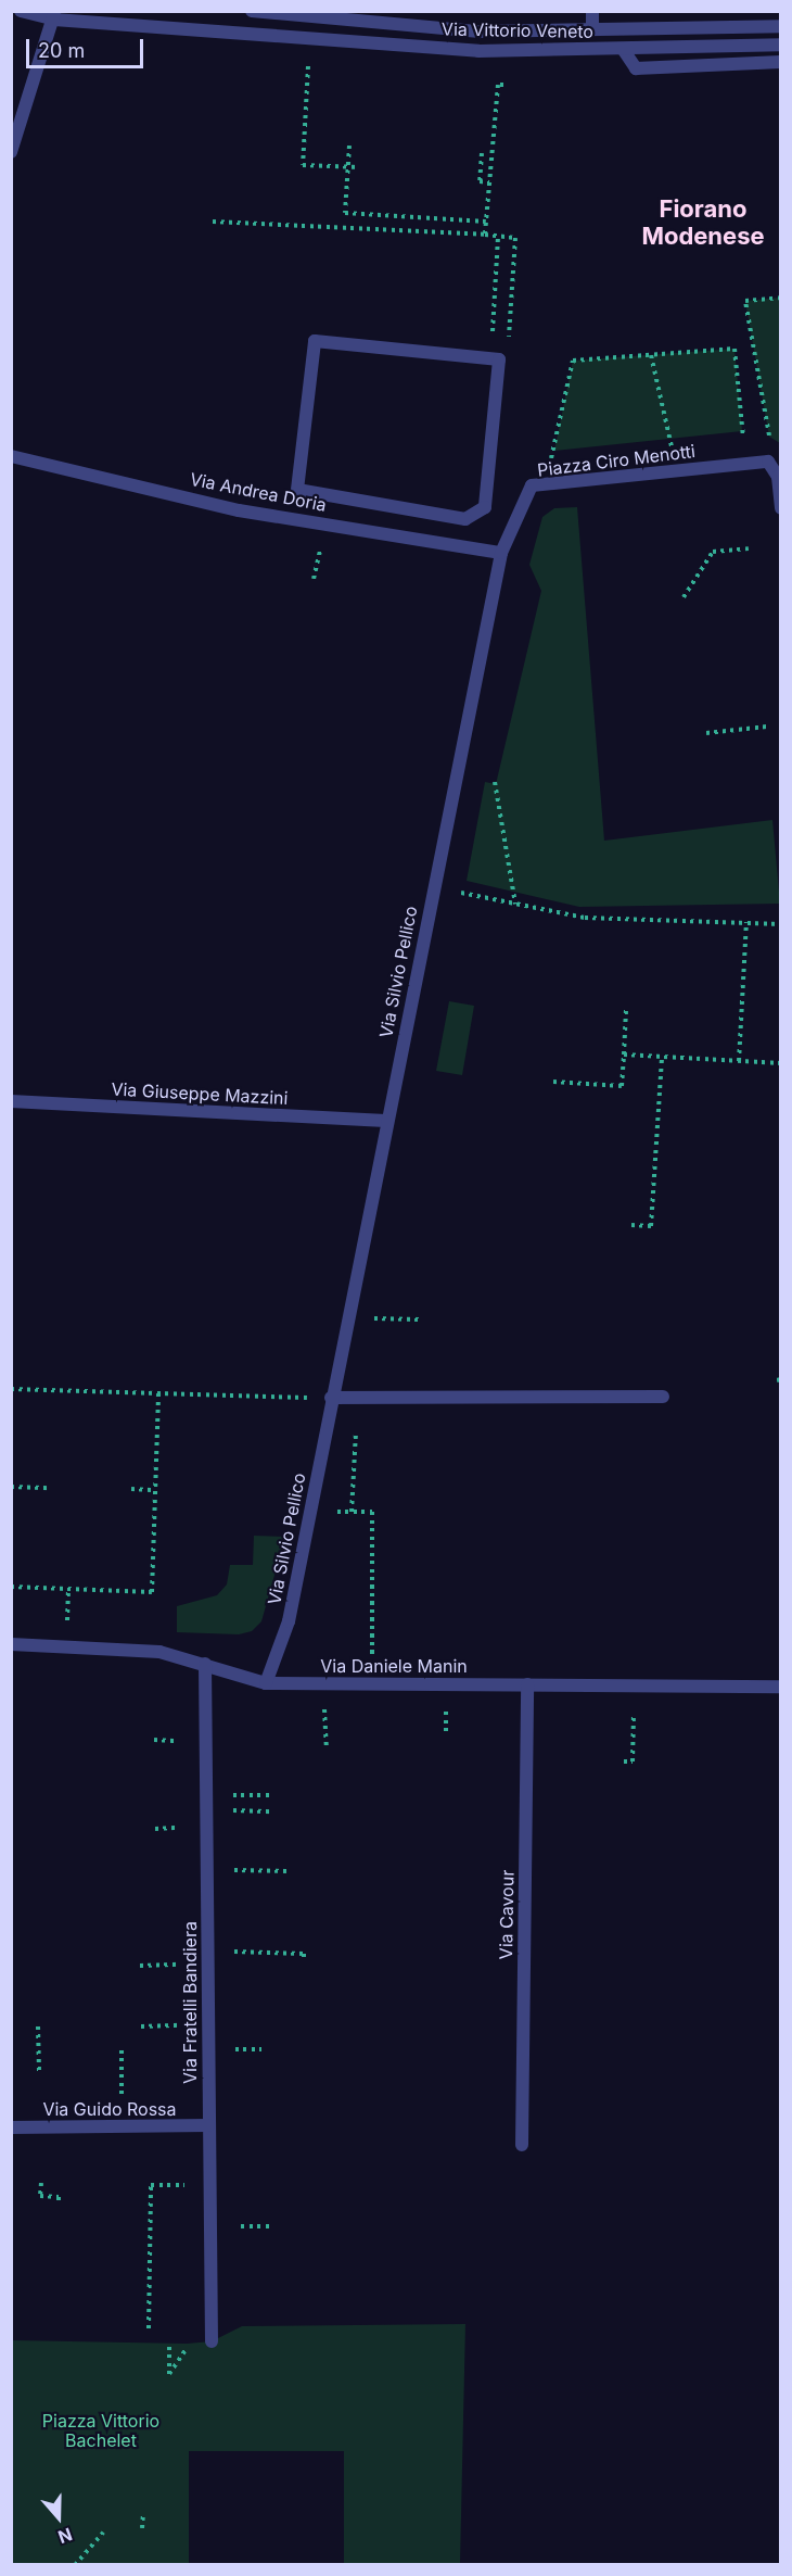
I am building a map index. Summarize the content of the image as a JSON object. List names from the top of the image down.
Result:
{
  "streets": {
    "street": [
      "Via Vittorio Veneto",
      "Piazza Ciro Menotti",
      "Via Andrea Doria",
      "Via Silvio Pellico",
      "Via Giuseppe Mazzini",
      "Via Daniele Manin",
      "Via Cavour",
      "Via Fratelli Bandiera",
      "Via Guido Rossa"
    ]
  },
  "crossings": [
    ["Piazza Ciro Menotti", "Via Andrea Doria"],
    ["Piazza Ciro Menotti", "Via Silvio Pellico"],
    ["Via Andrea Doria", "Via Silvio Pellico"],
    ["Via Silvio Pellico", "Via Giuseppe Mazzini"],
    ["Via Silvio Pellico", "Via Daniele Manin"],
    ["Via Daniele Manin", "Via Cavour"],
    ["Via Daniele Manin", "Via Fratelli Bandiera"],
    ["Via Fratelli Bandiera", "Via Guido Rossa"]
  ],
  "districts": ["Fiorano Modenese"],
  "parks": ["Piazza Vittorio Bachelet"],
  "scale_bar": "20 m",
  "north": "bottom"
}
